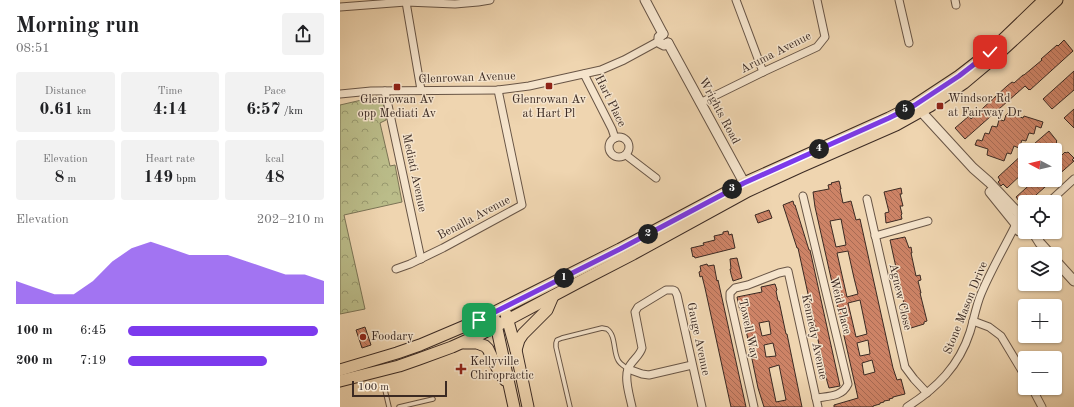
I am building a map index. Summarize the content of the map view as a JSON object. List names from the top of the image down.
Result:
{
  "streets": {
    "street": [
      "Aruma Avenue",
      "Glenrowan Avenue",
      "Hart Place",
      "Wrights Road",
      "Mediati Avenue",
      "Benalla Avenue",
      "Agnew Close",
      "Weid Place",
      "Stone Mason Drive",
      "Towell Way",
      "Kennedy Avenue",
      "Gauge Avenue"
    ]
  },
  "crossings": [
    ["Aruma Avenue", "Wrights Road"],
    ["Glenrowan Avenue", "Hart Place"],
    ["Glenrowan Avenue", "Wrights Road"],
    ["Glenrowan Avenue", "Mediati Avenue"],
    ["Glenrowan Avenue", "Benalla Avenue"],
    ["Mediati Avenue", "Benalla Avenue"],
    ["Agnew Close", "Stone Mason Drive"],
    ["Weid Place", "Kennedy Avenue"],
    ["Towell Way", "Kennedy Avenue"]
  ],
  "places": {
    "transit": ["Glenrowan Av at Hart Pl", "Glenrowan Av opp Mediati Av", "Windsor Rd at Fairway Dr"],
    "other": ["Foodary"],
    "health": ["Kellyville Chiropractic"]
  },
  "scale_bar": "100 m",
  "north": "left",
  "page": {
    "heading": ["Morning run", "08:51"],
    "stats": [
      ["Distance", "0.61 km"],
      ["Time", "4:14"],
      ["Pace", "6:57 /km"],
      ["Elevation", "8 m"],
      ["Heart rate", "149 bpm"],
      ["kcal", "48"]
    ],
    "pins": [
      "5",
      "4",
      "3",
      "2",
      "1"
    ],
    "map_buttons": ["+", "−"],
    "chart": ["Elevation", "202–210 m"],
    "list": [
      {
        "name": "100 m",
        "note": "6:45"
      },
      {
        "name": "200 m",
        "note": "7:19"
      }
    ],
    "scale": "100 m"
  }
}
